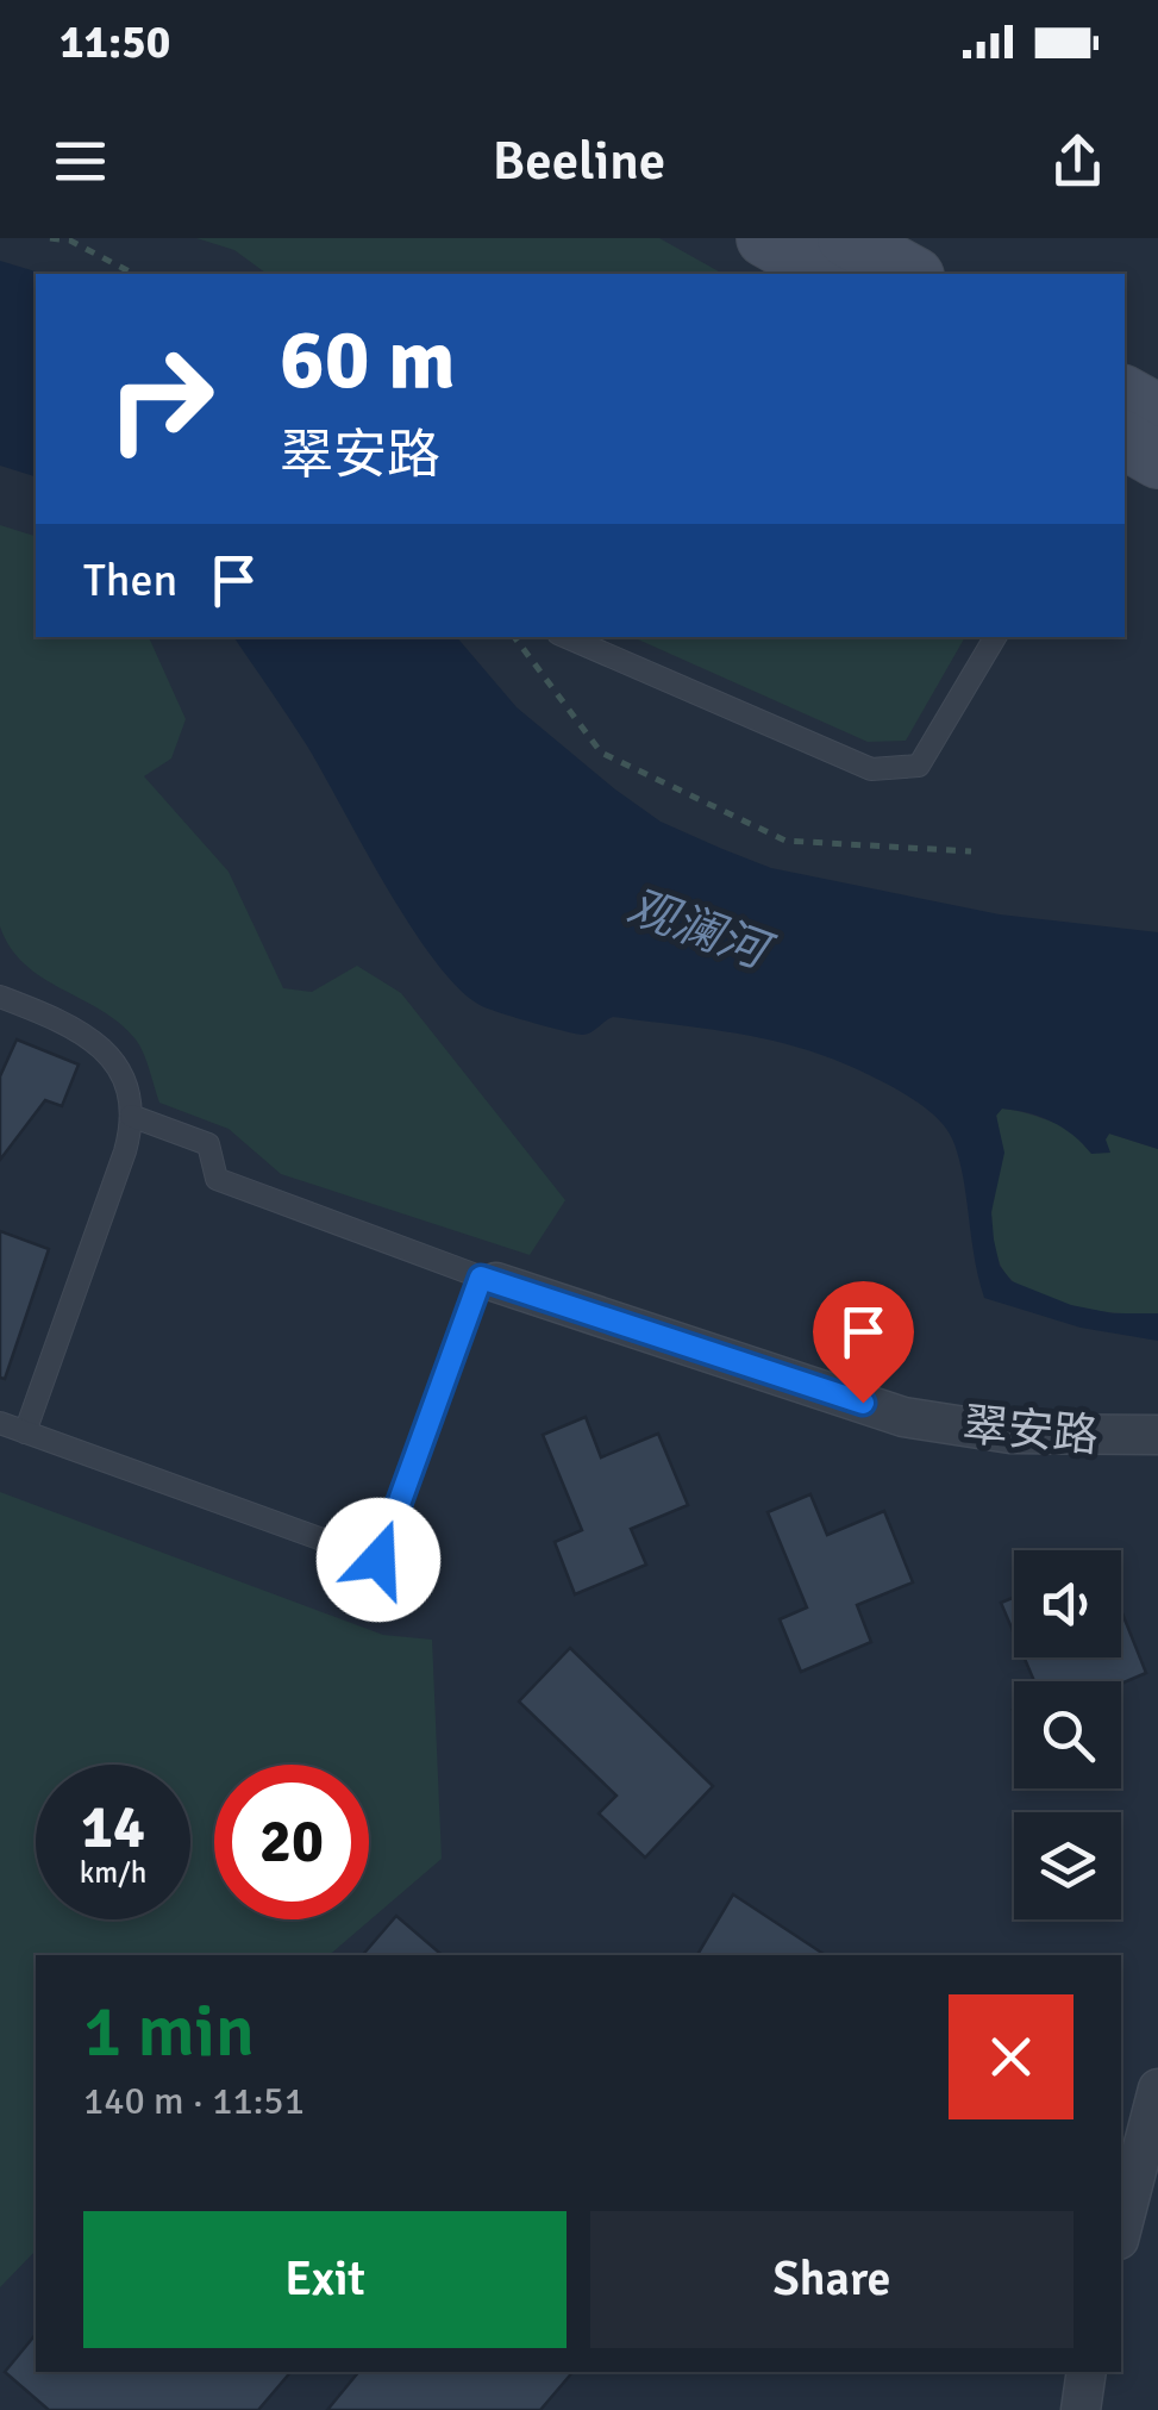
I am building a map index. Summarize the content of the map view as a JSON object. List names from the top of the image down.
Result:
{
  "streets": {
    "street": ["翠安路"]
  },
  "water": ["观澜河"],
  "page": {
    "status": "11:50",
    "header": "Beeline",
    "turn": ["60 m", "翠安路"],
    "then": "Then",
    "speed": "14 km/h",
    "limit": "20",
    "heading": ["1 min", "140 m · 11:51"],
    "buttons": ["Exit", "Share"]
  }
}
